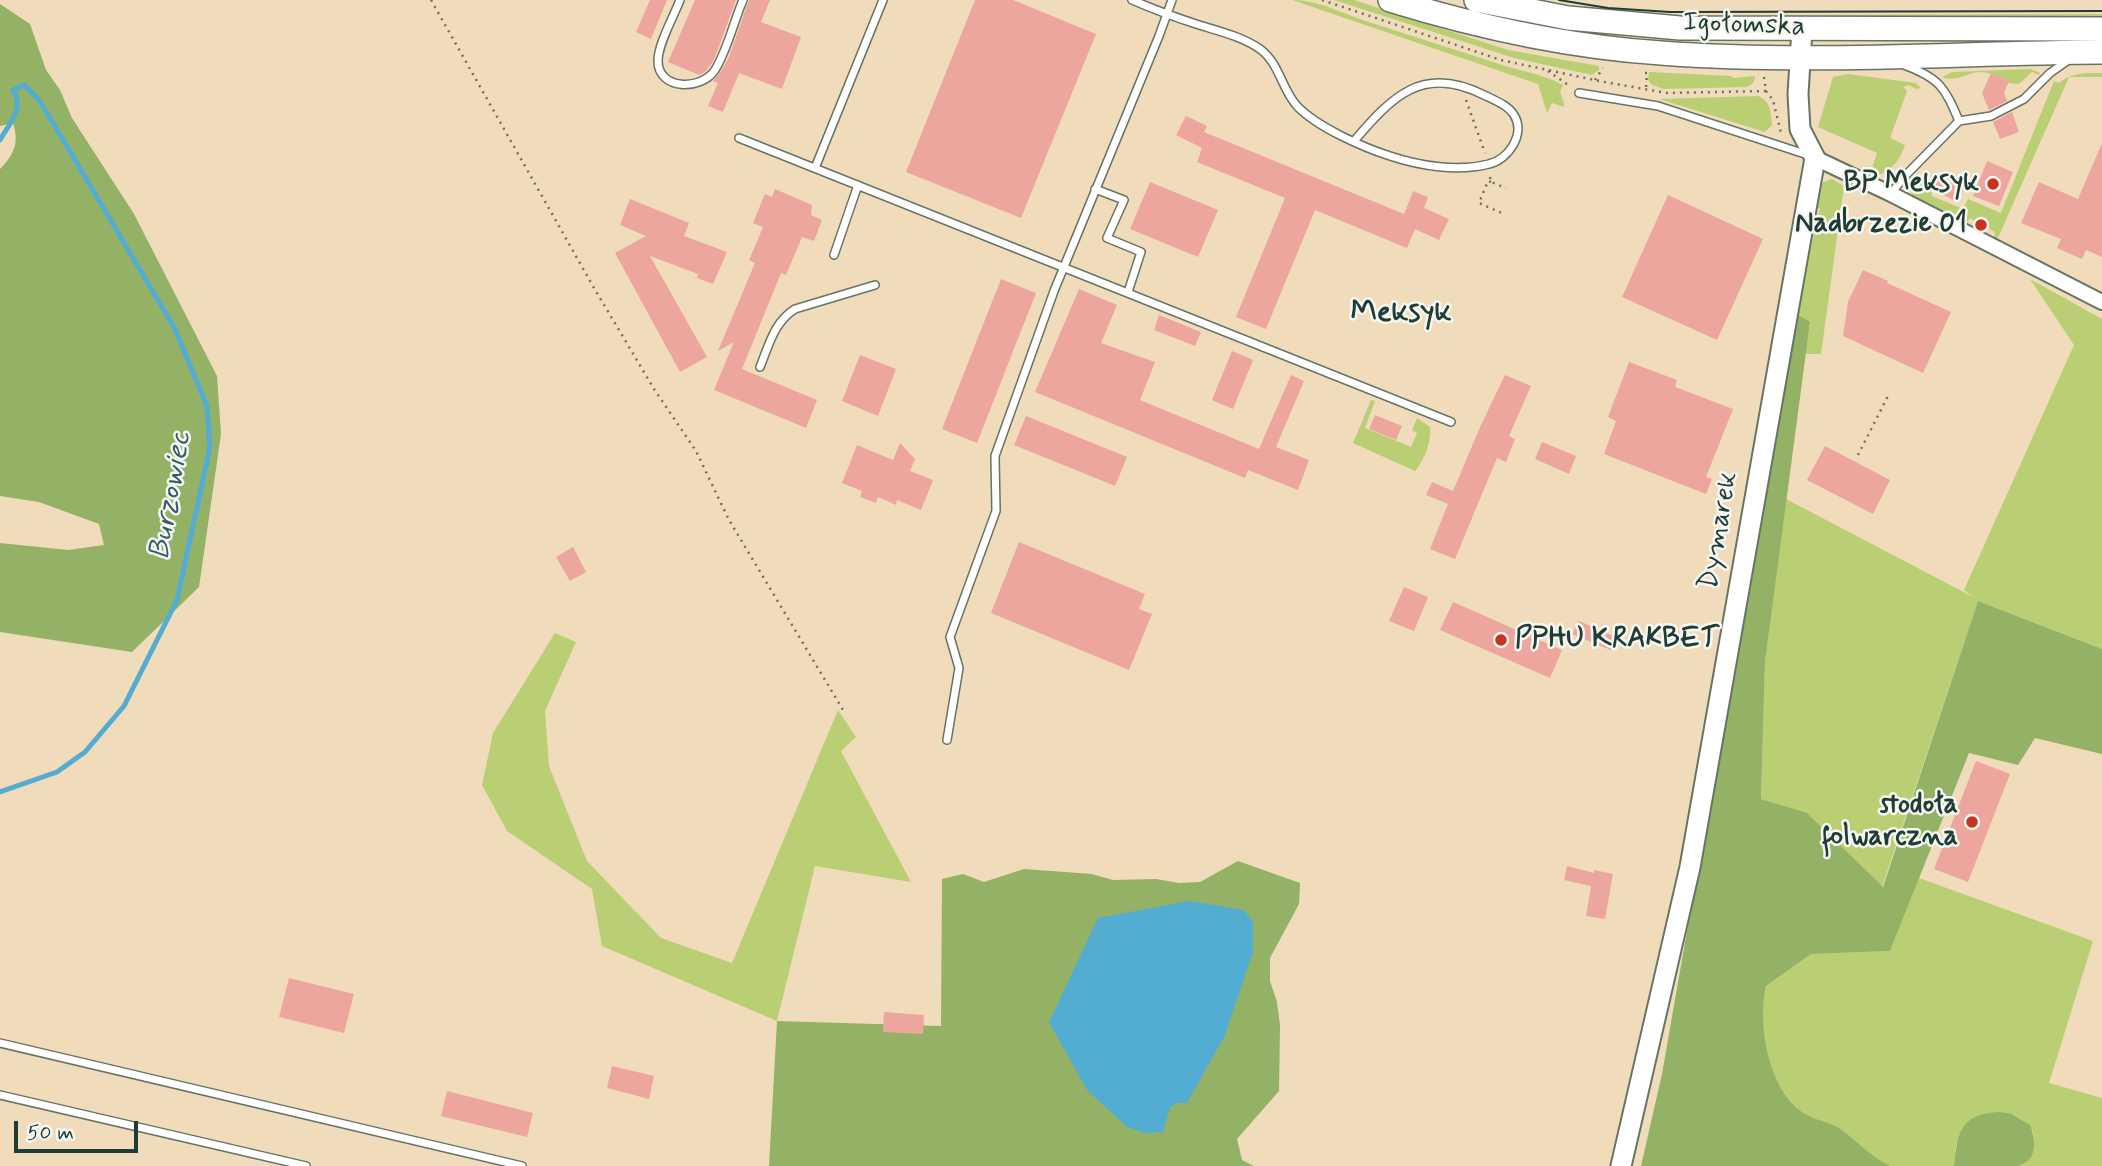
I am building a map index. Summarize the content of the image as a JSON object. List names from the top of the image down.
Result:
{
  "streets": {
    "main road": ["Igołomska"],
    "street": ["Dymarek"]
  },
  "crossings": [
    ["Igołomska", "Dymarek"]
  ],
  "districts": ["Meksyk"],
  "water": ["Burzowiec"],
  "places": [
    "BP Meksyk",
    "Nadbrzezie 01",
    "PPHU KRAKBET",
    "stodoła folwarczna"
  ],
  "scale_bar": "50 m"
}
